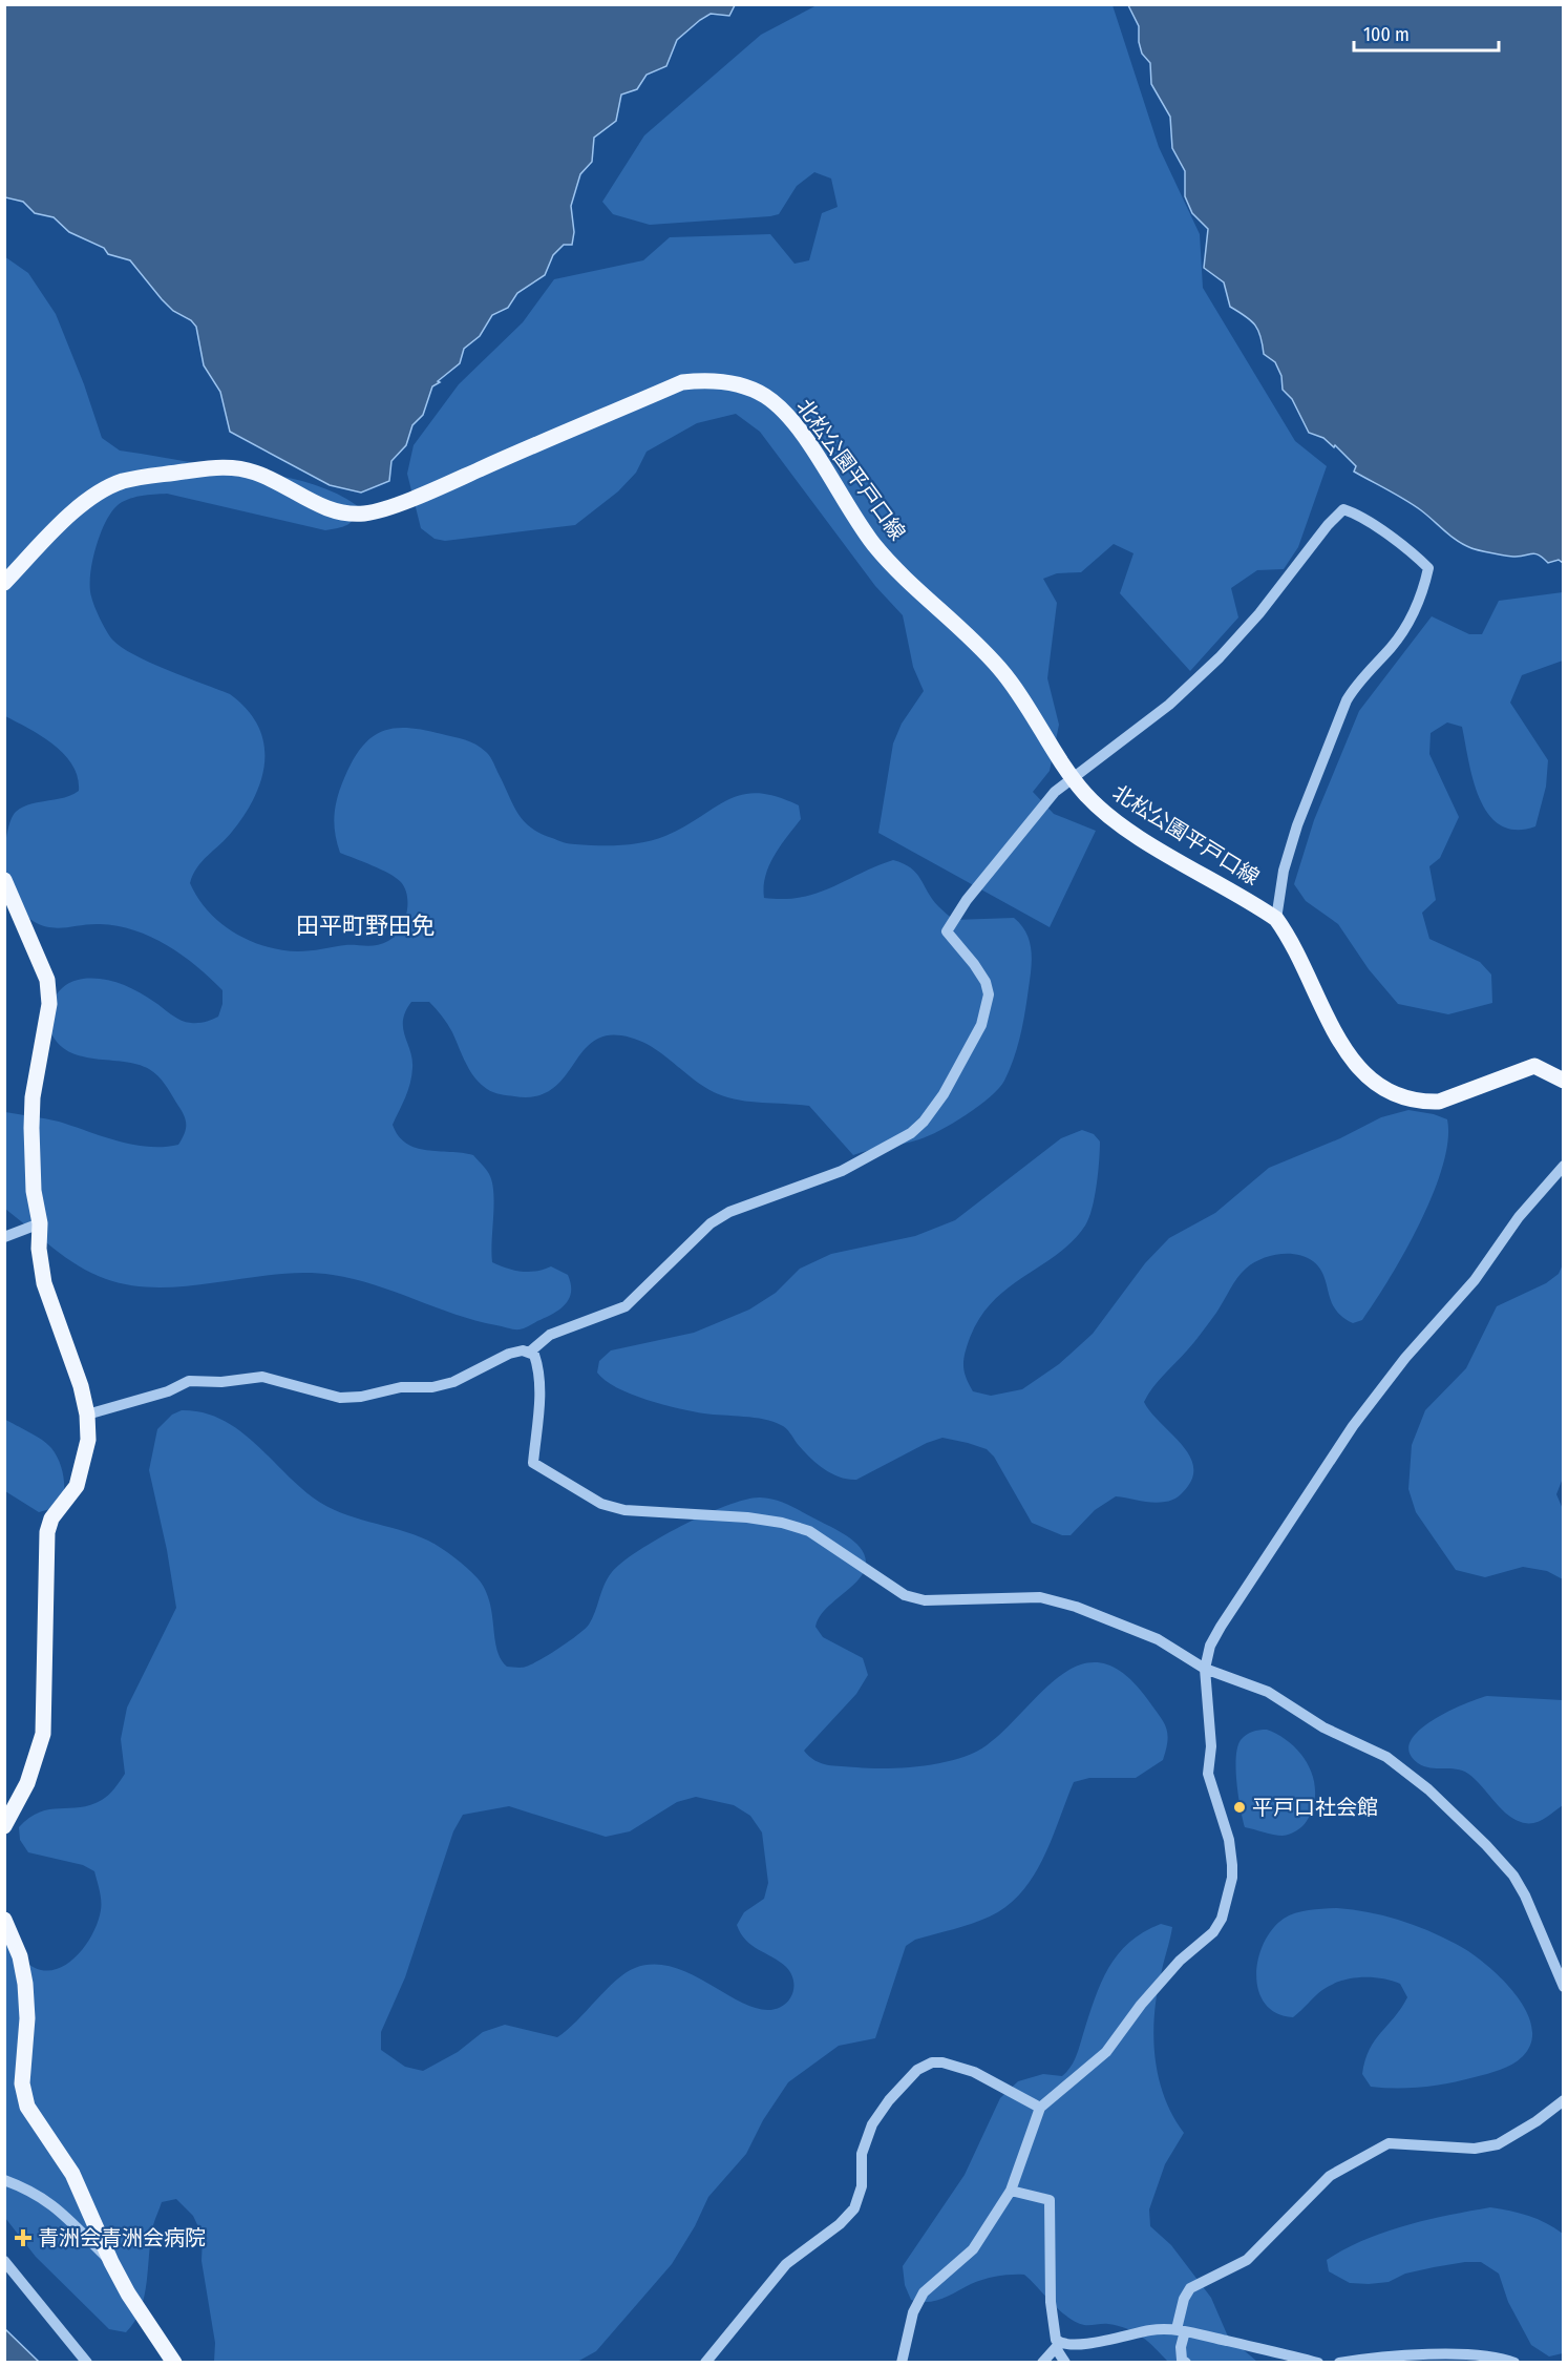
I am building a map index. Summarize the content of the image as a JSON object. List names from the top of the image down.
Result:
{
  "streets": {
    "main road": ["北松公園平戸口線"]
  },
  "districts": ["田平町野田免"],
  "places": {
    "other": ["平戸口社会館"],
    "health": ["青洲会青洲会病院"]
  },
  "scale_bar": "100 m"
}
